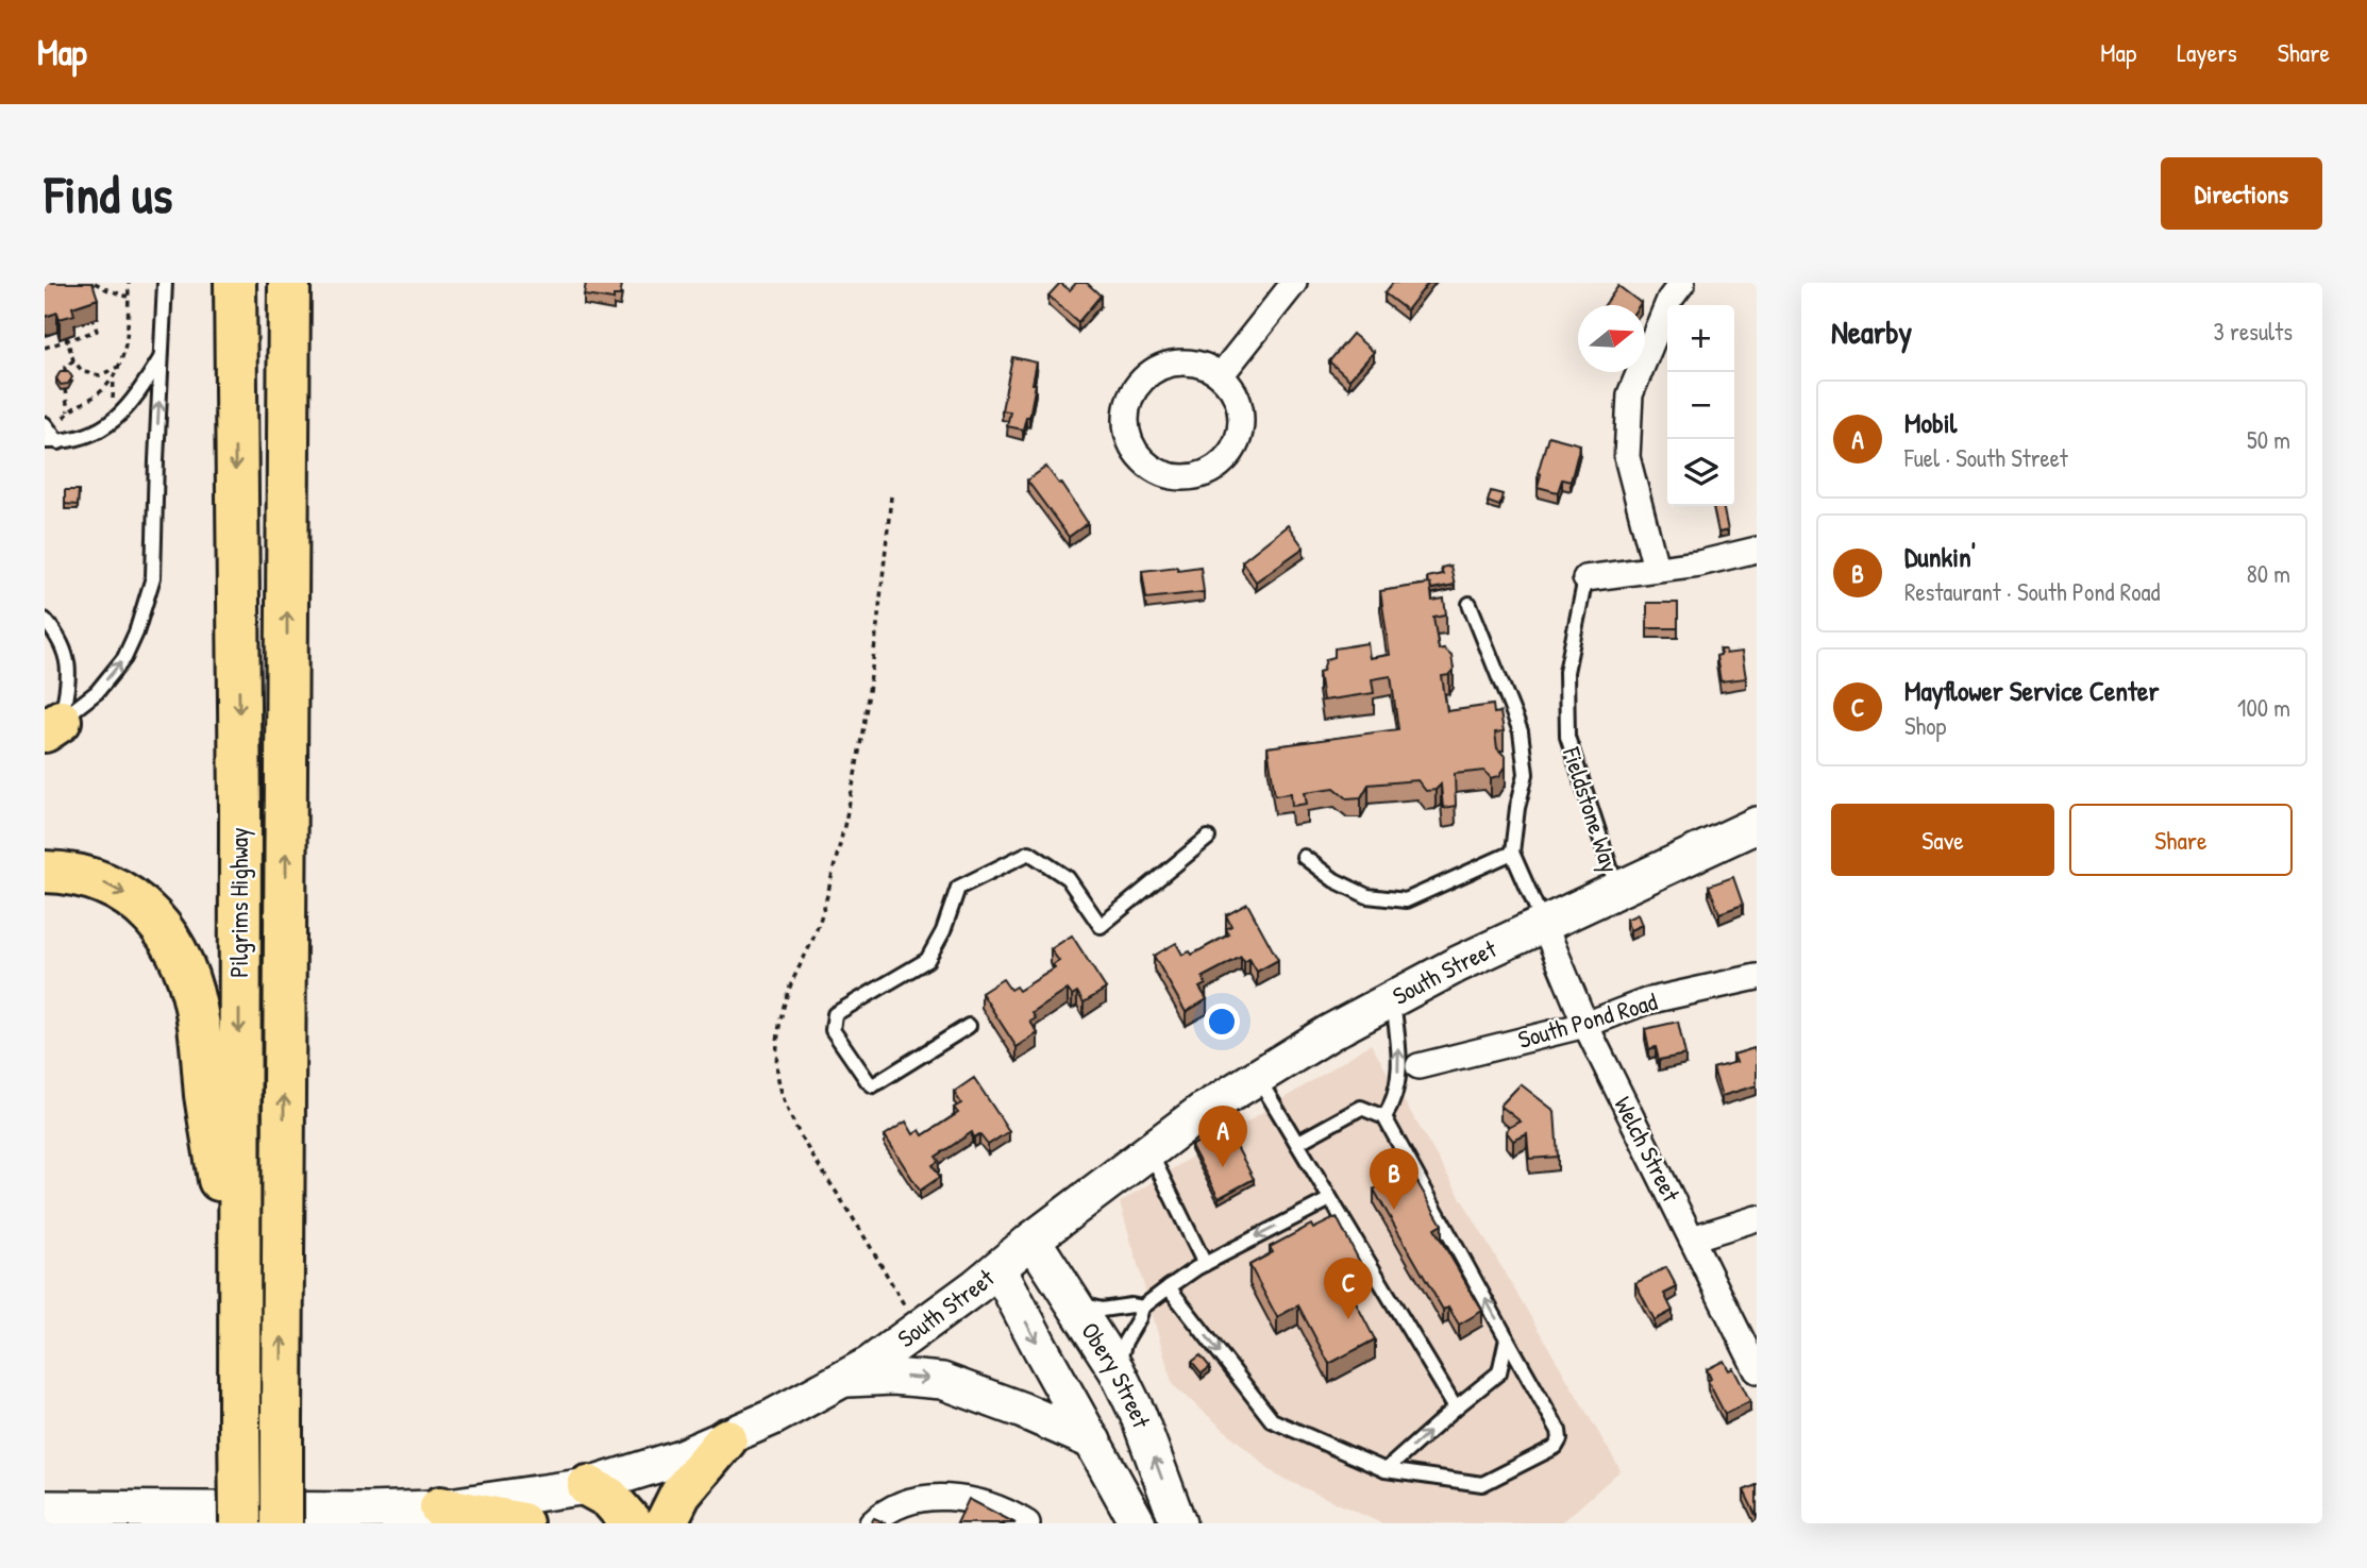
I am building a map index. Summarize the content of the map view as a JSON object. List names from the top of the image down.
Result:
{
  "streets": {
    "highway": ["Pilgrims Highway"],
    "main road": ["South Street", "Obery Street"],
    "street": ["Fieldstone Way", "South Pond Road", "Welch Street"]
  },
  "crossings": [
    ["Fieldstone Way", "South Street"],
    ["South Street", "Welch Street"],
    ["South Street", "Obery Street"],
    ["South Pond Road", "Welch Street"]
  ],
  "north": "right",
  "page": {
    "header": "Map",
    "nav": ["Map", "Layers", "Share"],
    "buttons": [
      "Directions",
      ["Save", "Share"]
    ],
    "title": "Find us",
    "heading": ["Nearby", "3 results"],
    "map_buttons": ["+", "−"],
    "list": [
      {
        "mark": "A",
        "name": "Mobil",
        "note": "Fuel · South Street",
        "value": "50 m"
      },
      {
        "mark": "B",
        "name": "Dunkin'",
        "note": "Restaurant · South Pond Road",
        "value": "80 m"
      },
      {
        "mark": "C",
        "name": "Mayflower Service Center",
        "note": "Shop",
        "value": "100 m"
      }
    ],
    "pins": ["A", "B", "C"]
  }
}
